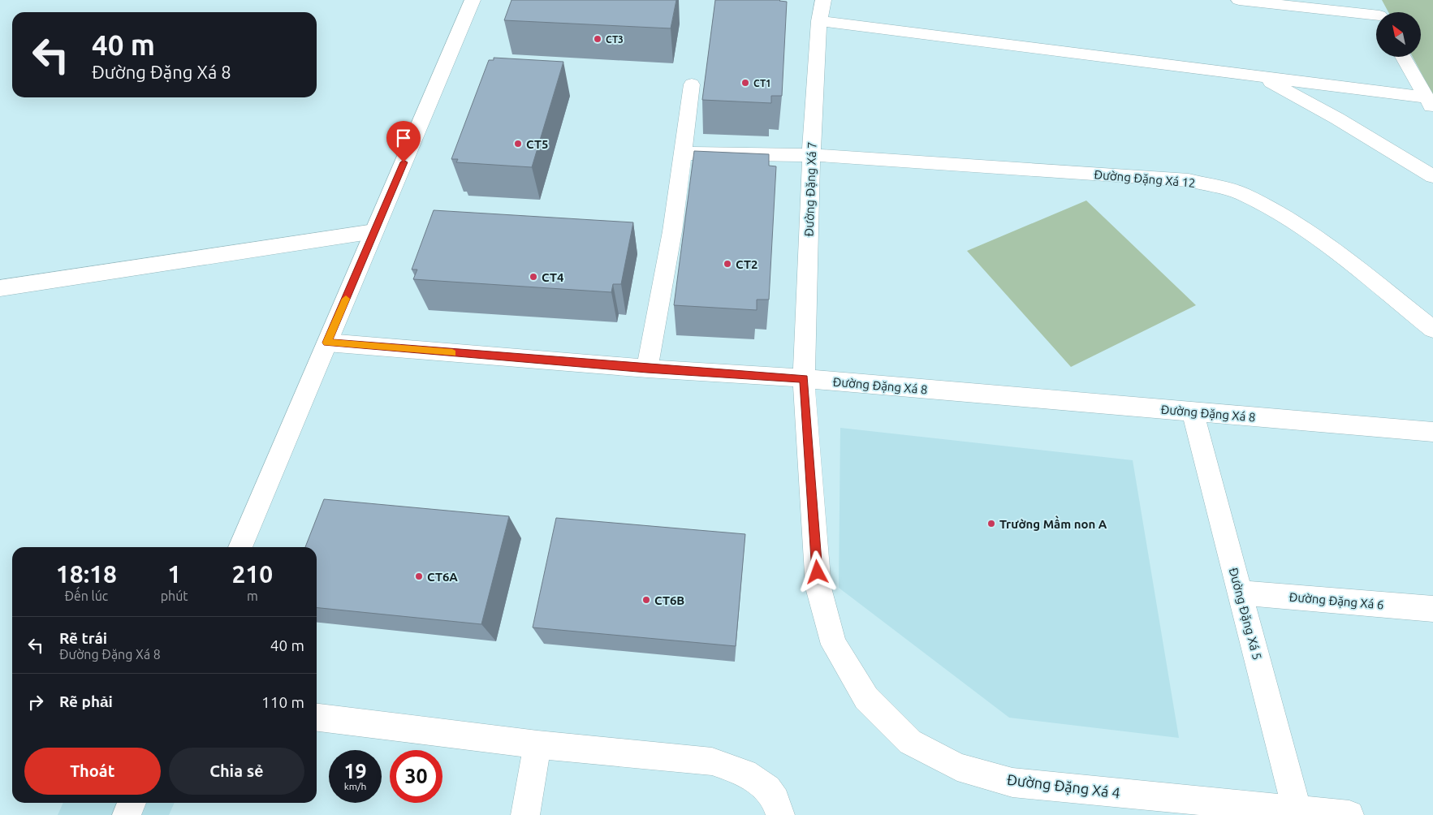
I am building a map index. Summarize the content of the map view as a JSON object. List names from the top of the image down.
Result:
{
  "streets": {
    "street": [
      "Đường Đặng Xá 12",
      "Đường Đặng Xá 7",
      "Đường Đặng Xá 8",
      "Đường Đặng Xá 6",
      "Đường Đặng Xá 5",
      "Đường Đặng Xá 4"
    ]
  },
  "crossings": [
    ["Đường Đặng Xá 12", "Đường Đặng Xá 7"],
    ["Đường Đặng Xá 7", "Đường Đặng Xá 8"],
    ["Đường Đặng Xá 7", "Đường Đặng Xá 4"],
    ["Đường Đặng Xá 8", "Đường Đặng Xá 5"],
    ["Đường Đặng Xá 8", "Đường Đặng Xá 4"],
    ["Đường Đặng Xá 6", "Đường Đặng Xá 5"],
    ["Đường Đặng Xá 5", "Đường Đặng Xá 4"]
  ],
  "places": [
    "CT3",
    "CT1",
    "CT5",
    "CT2",
    "CT4",
    "Trường Mầm non A",
    "CT6A",
    "CT6B"
  ],
  "north": "top left",
  "page": {
    "turn": ["40 m", "Đường Đặng Xá 8"],
    "eta": [
      "18:18",
      "Đến lúc",
      "1",
      "phút",
      "210",
      "m"
    ],
    "list": [
      {
        "name": "Rẽ trái",
        "note": "Đường Đặng Xá 8",
        "value": "40 m"
      },
      {
        "name": "Rẽ phải",
        "value": "110 m"
      }
    ],
    "buttons": ["Thoát", "Chia sẻ"],
    "speed": "19 km/h",
    "limit": "30"
  }
}
